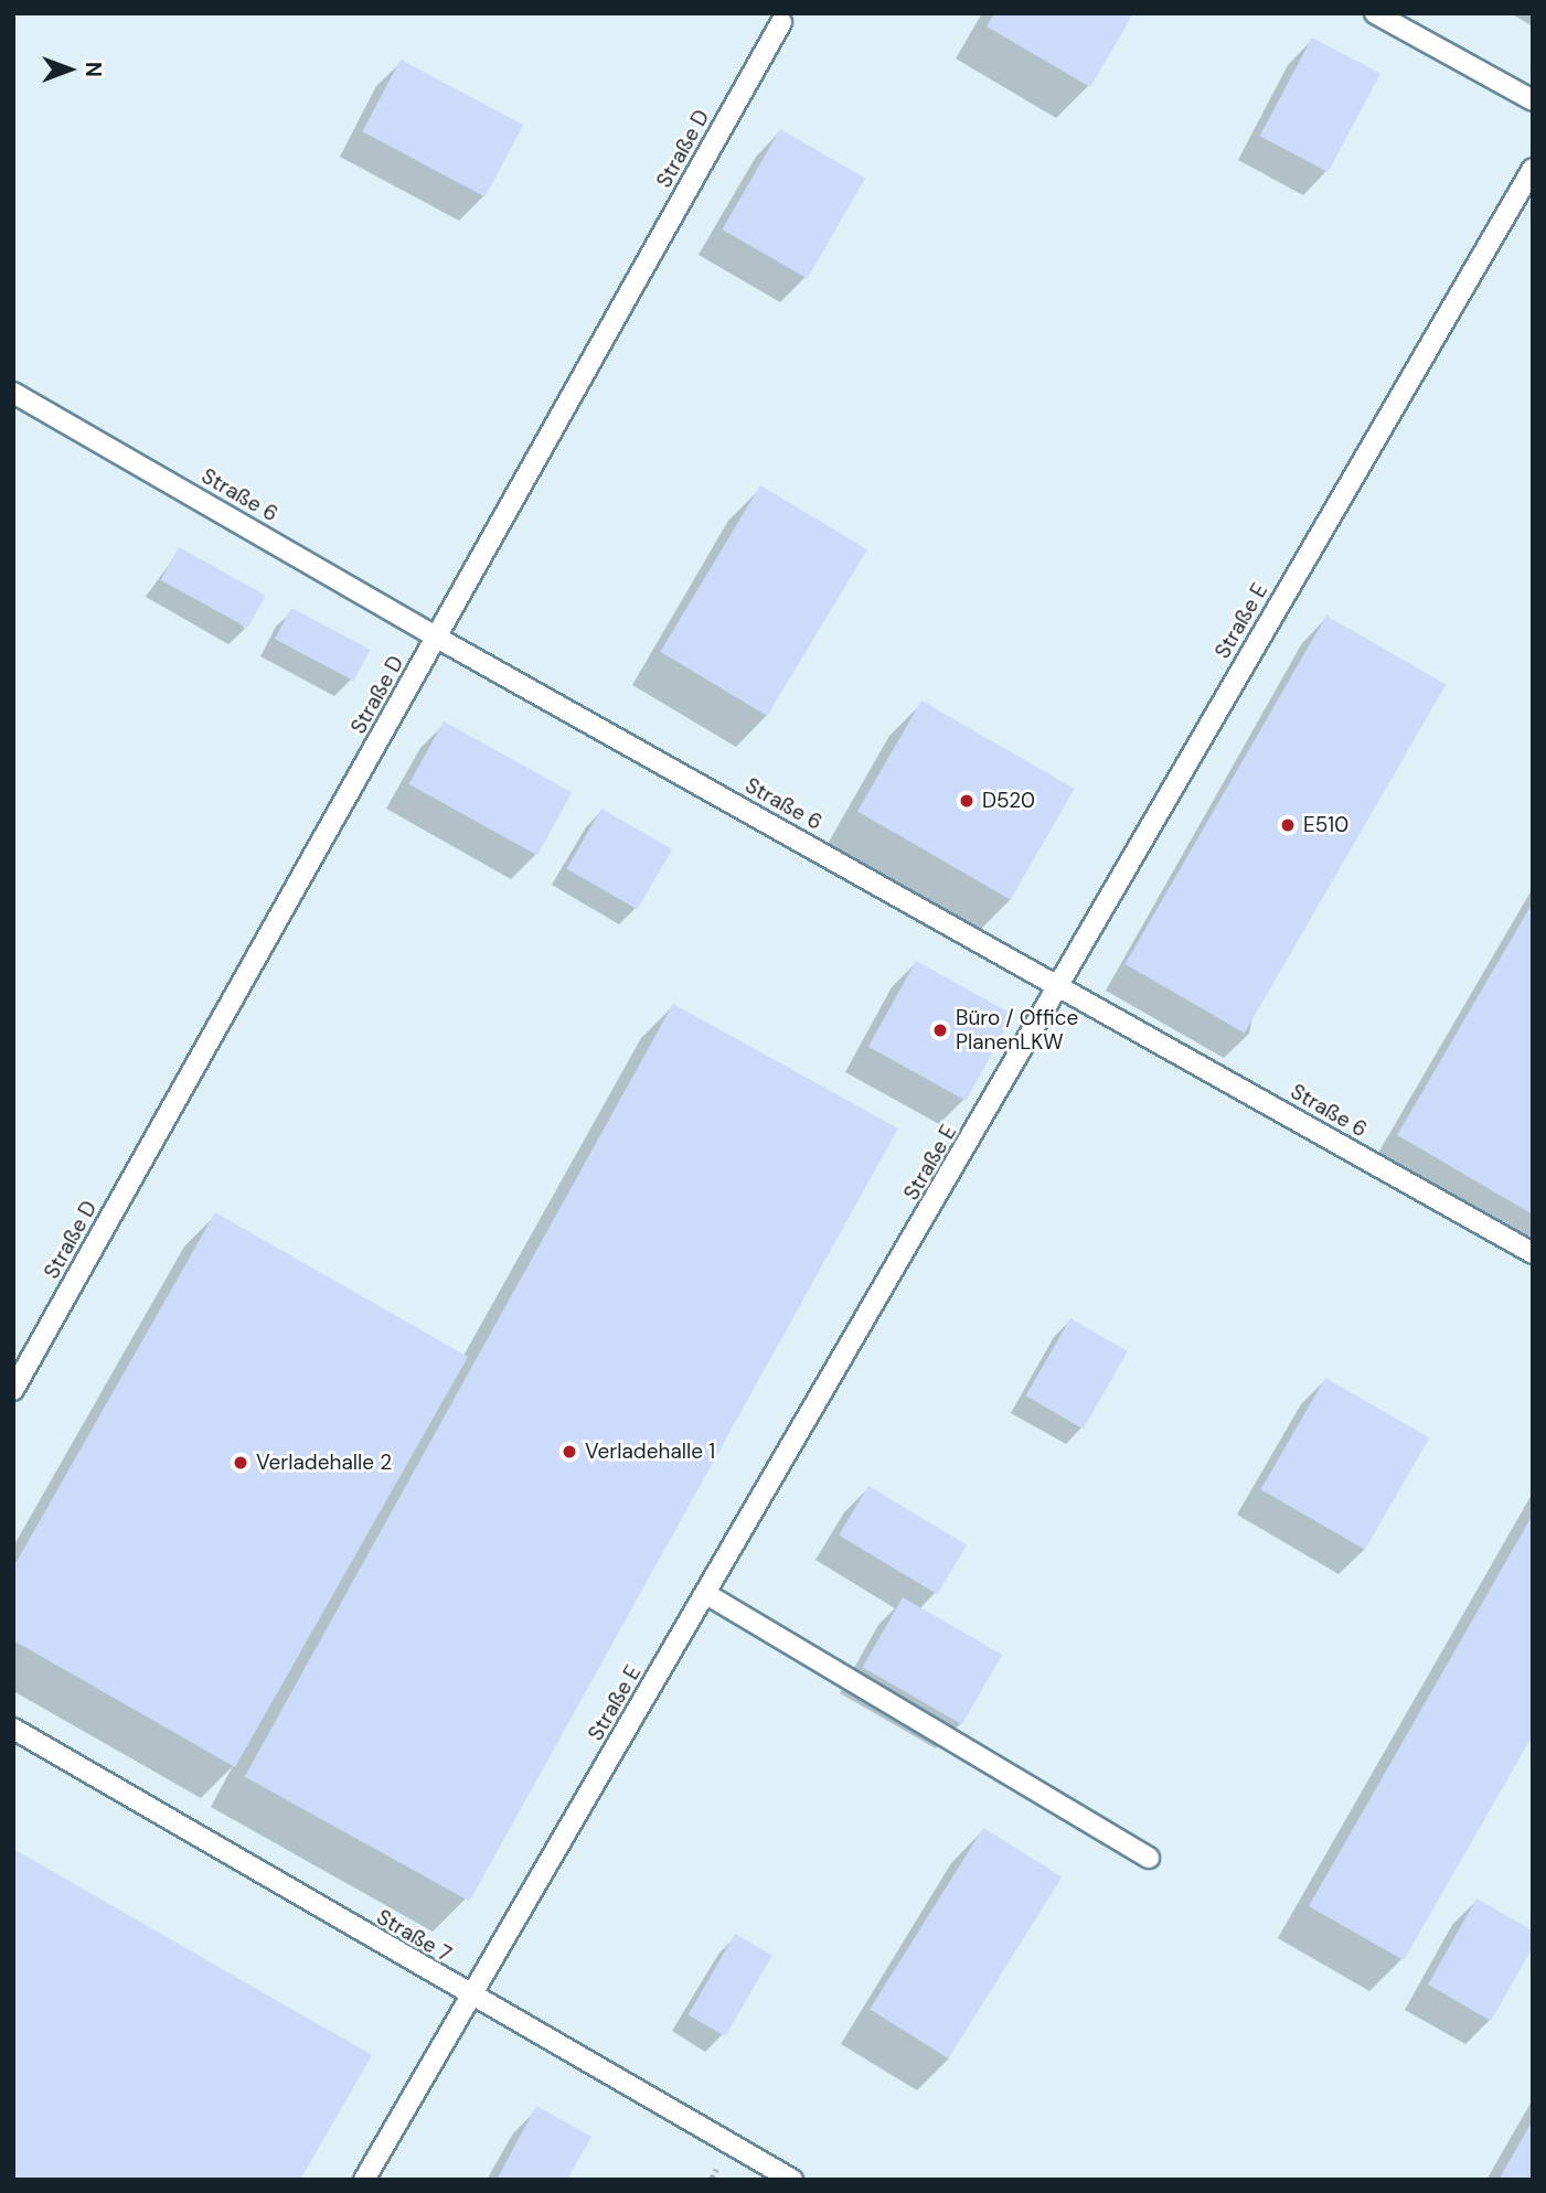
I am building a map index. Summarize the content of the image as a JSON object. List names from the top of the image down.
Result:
{
  "streets": {
    "lane": [
      "Straße D",
      "Straße 6",
      "Straße E",
      "Straße 7"
    ]
  },
  "crossings": [
    ["Straße D", "Straße 6"],
    ["Straße 6", "Straße E"],
    ["Straße E", "Straße 7"]
  ],
  "places": [
    "D520",
    "E510",
    "Büro / Office PlanenLKW",
    "Verladehalle 1",
    "Verladehalle 2"
  ],
  "north": "right"
}
